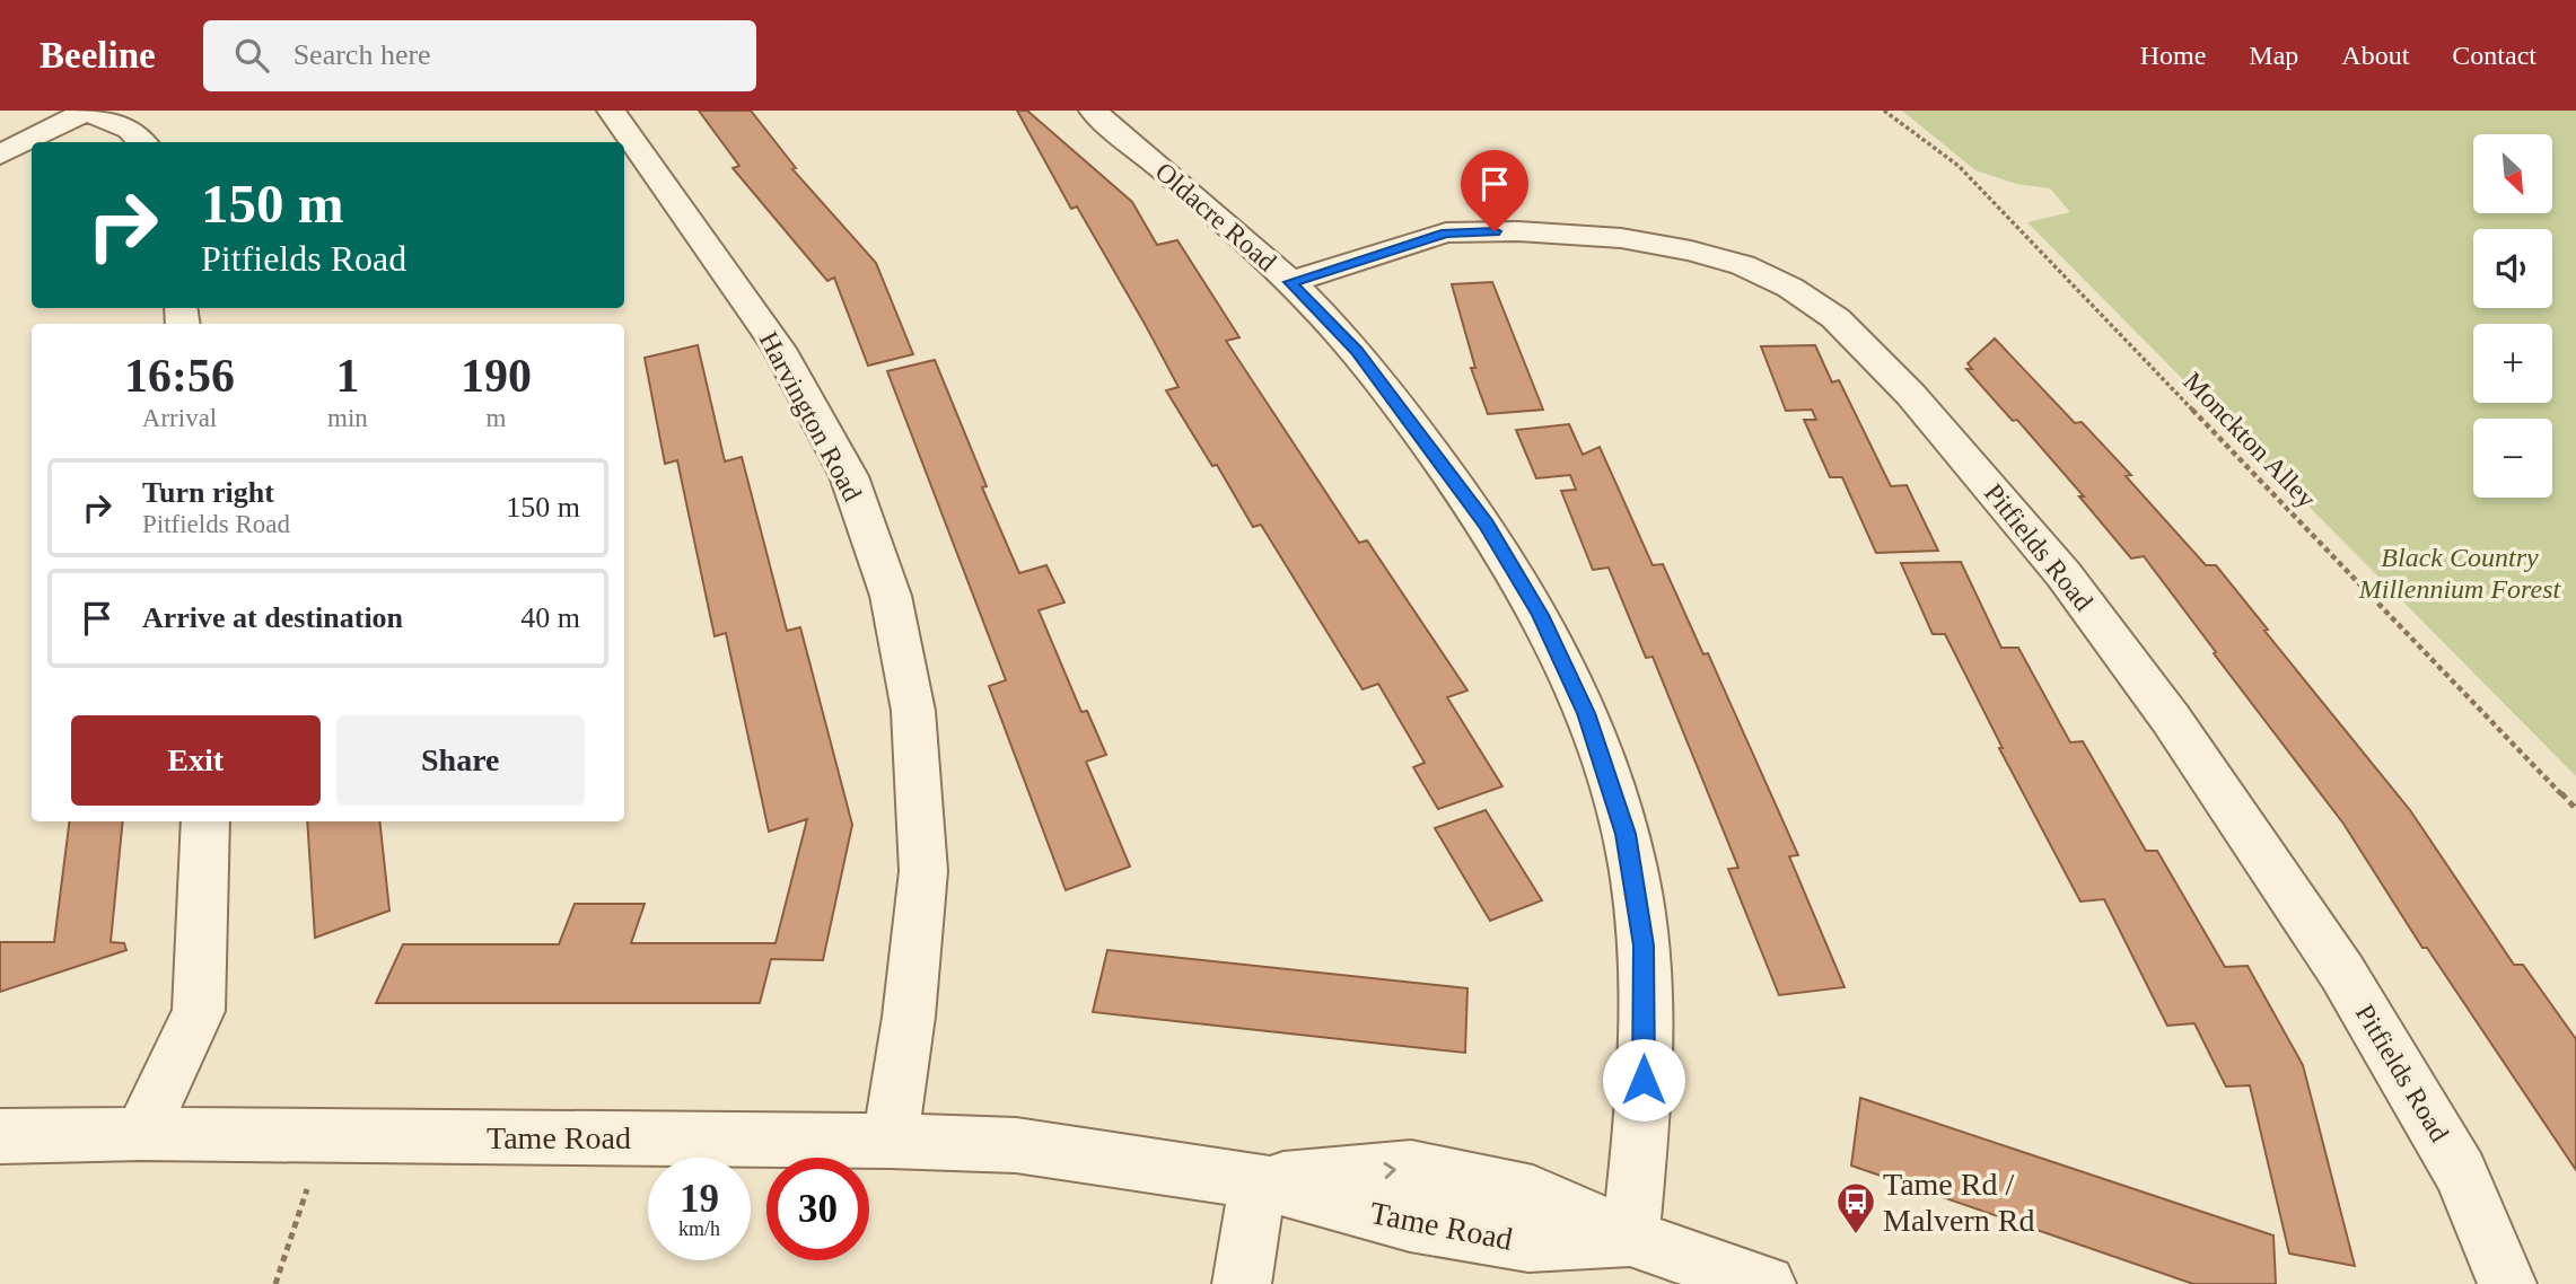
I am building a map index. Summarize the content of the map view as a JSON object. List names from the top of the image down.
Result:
{
  "streets": {
    "street": [
      "Oldacre Road",
      "Harvington Road",
      "Pitfields Road",
      "Tame Road"
    ],
    "path": ["Monckton Alley"]
  },
  "crossings": [
    ["Oldacre Road", "Pitfields Road"],
    ["Oldacre Road", "Tame Road"],
    ["Harvington Road", "Tame Road"]
  ],
  "parks": ["Black Country Millennium Forest"],
  "places": {
    "bus stop": ["Tame Rd / Malvern Rd"]
  },
  "north": "bottom right",
  "page": {
    "header": "Beeline",
    "search": "Search here",
    "nav": [
      "Home",
      "Map",
      "About",
      "Contact"
    ],
    "map_buttons": ["+", "−"],
    "turn": ["150 m", "Pitfields Road"],
    "eta": [
      "16:56",
      "Arrival",
      "1",
      "min",
      "190",
      "m"
    ],
    "list": [
      {
        "name": "Turn right",
        "note": "Pitfields Road",
        "value": "150 m"
      },
      {
        "name": "Arrive at destination",
        "value": "40 m"
      }
    ],
    "buttons": ["Exit", "Share"],
    "speed": "19 km/h",
    "limit": "30"
  }
}
